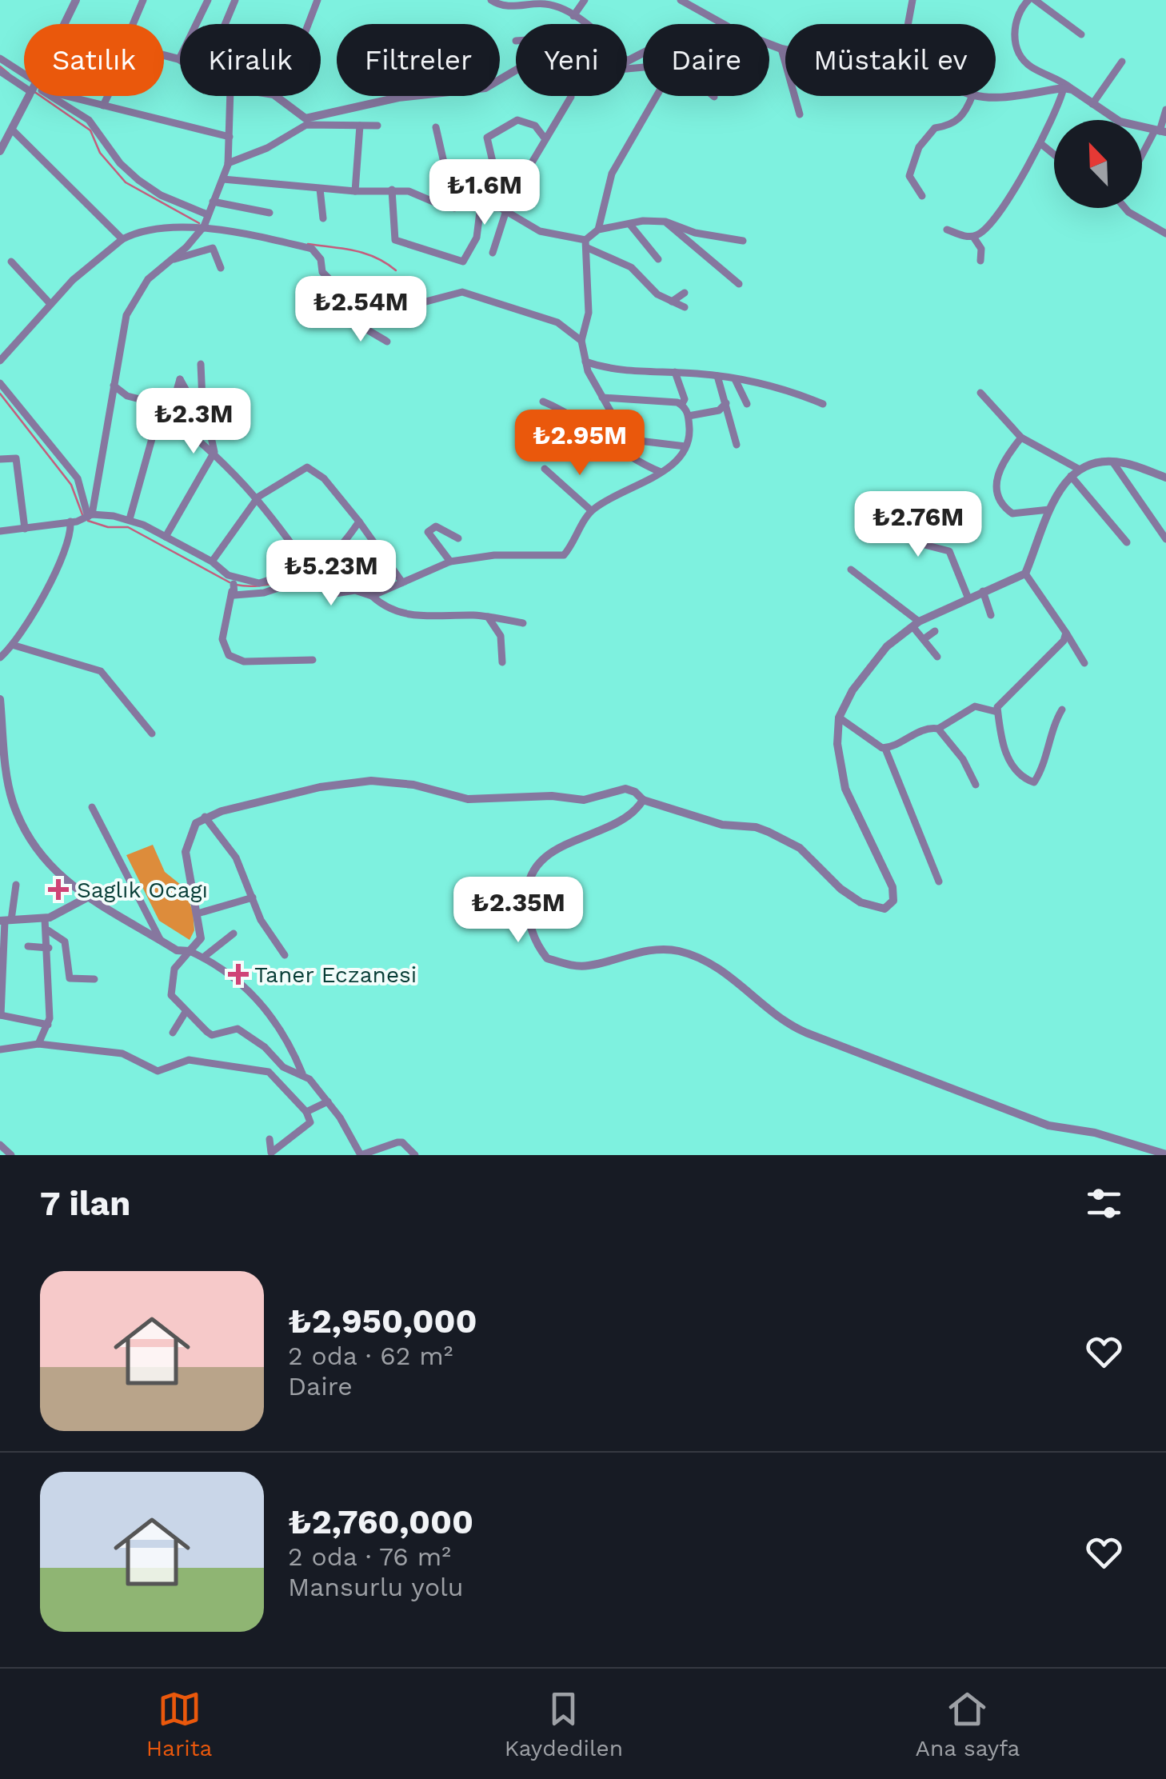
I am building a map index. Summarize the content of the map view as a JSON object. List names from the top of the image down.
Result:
{
  "places": {
    "health": ["Saglık Ocagı", "Taner Eczanesi"]
  },
  "north": "top left",
  "page": {
    "chip": [
      "Satılık",
      "Kiralık",
      "Filtreler",
      "Yeni",
      "Daire",
      "Müstakil ev"
    ],
    "price": [
      "₺1.6M",
      "₺2.54M",
      "₺2.3M",
      "₺2.95M",
      "₺2.76M",
      "₺5.23M",
      "₺2.35M"
    ],
    "heading": "7 ilan",
    "list": [
      {
        "name": "₺2,950,000",
        "note": "2 oda · 62 m² · Daire"
      },
      {
        "name": "₺2,760,000",
        "note": "2 oda · 76 m² · Mansurlu yolu"
      }
    ],
    "tabs": ["Harita", "Kaydedilen", "Ana sayfa"]
  }
}
